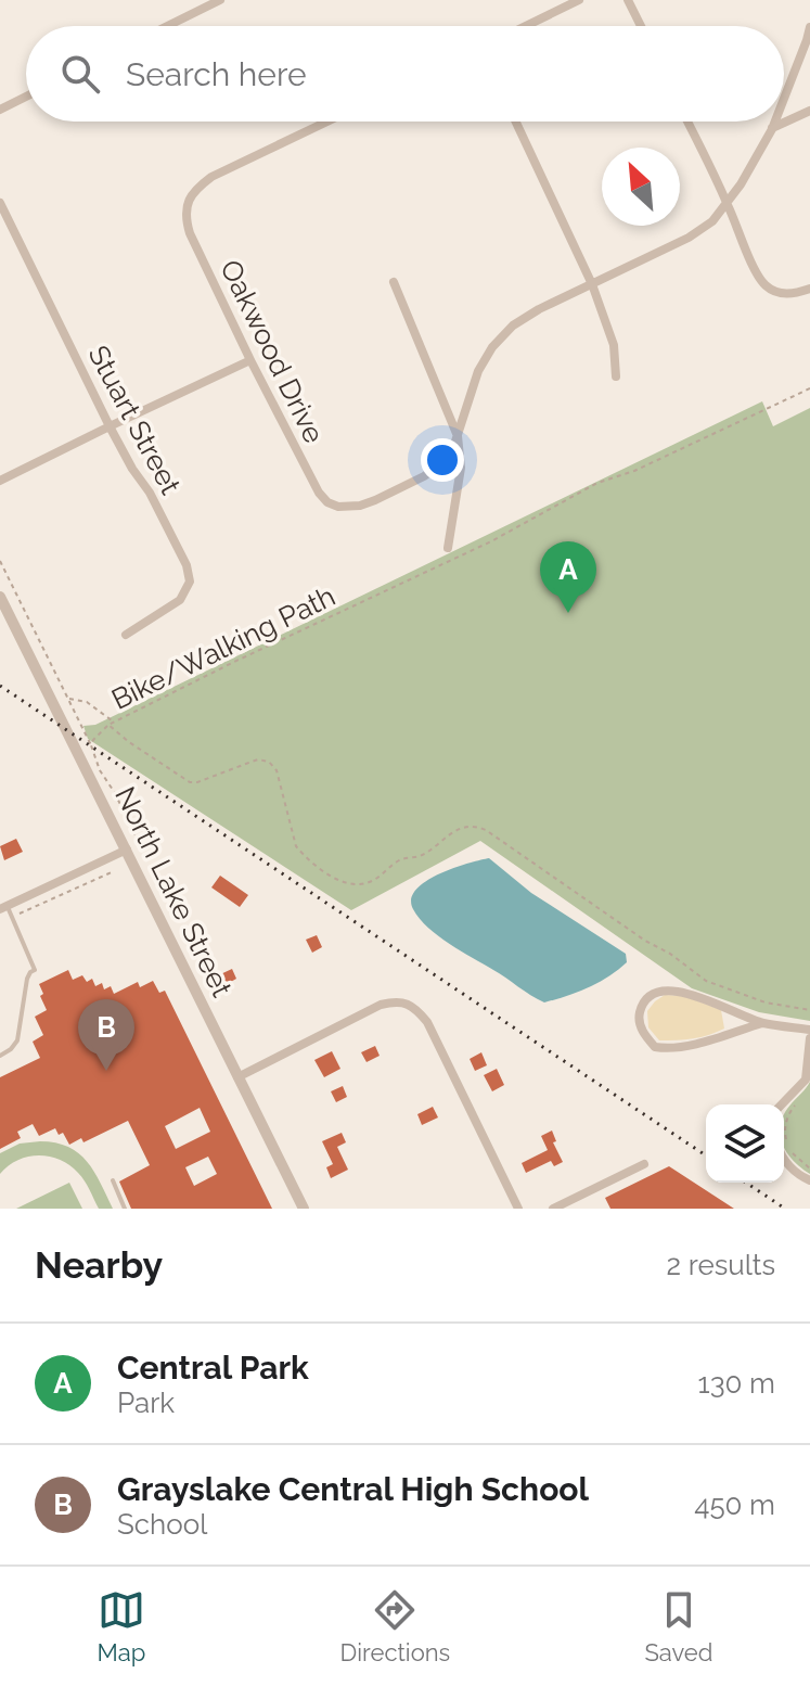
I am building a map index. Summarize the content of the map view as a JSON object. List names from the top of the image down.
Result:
{
  "streets": {
    "street": ["Oakwood Drive", "Stuart Street", "North Lake Street"],
    "path": ["Bike/Walking Path"]
  },
  "north": "top left",
  "page": {
    "search": "Search here",
    "pins": ["A", "B"],
    "heading": ["Nearby", "2 results"],
    "list": [
      {
        "mark": "A",
        "name": "Central Park",
        "note": "Park",
        "value": "130 m"
      },
      {
        "mark": "B",
        "name": "Grayslake Central High School",
        "note": "School",
        "value": "450 m"
      }
    ],
    "nav": ["Map", "Directions", "Saved"]
  }
}
